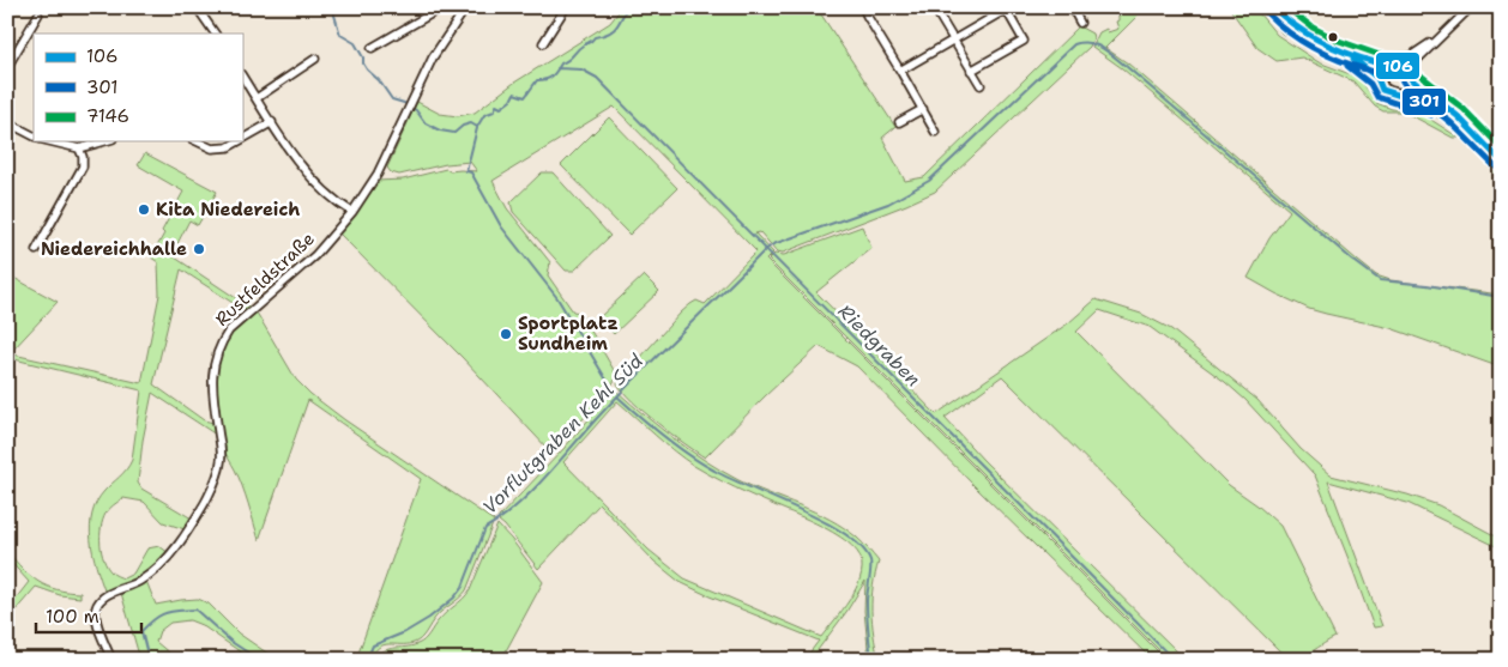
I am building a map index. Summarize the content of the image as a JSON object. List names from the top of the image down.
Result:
{
  "streets": {
    "street": ["Rustfeldstraße"]
  },
  "water": ["Riedgraben", "Vorflutgraben Kehl Süd"],
  "places": ["Kita Niedereich", "Niedereichhalle", "Sportplatz Sundheim"],
  "lines": ["transit line 106", "transit line 7146", "transit line 301"],
  "legend": ["106", "301", "7146"],
  "scale_bar": "100 m"
}
